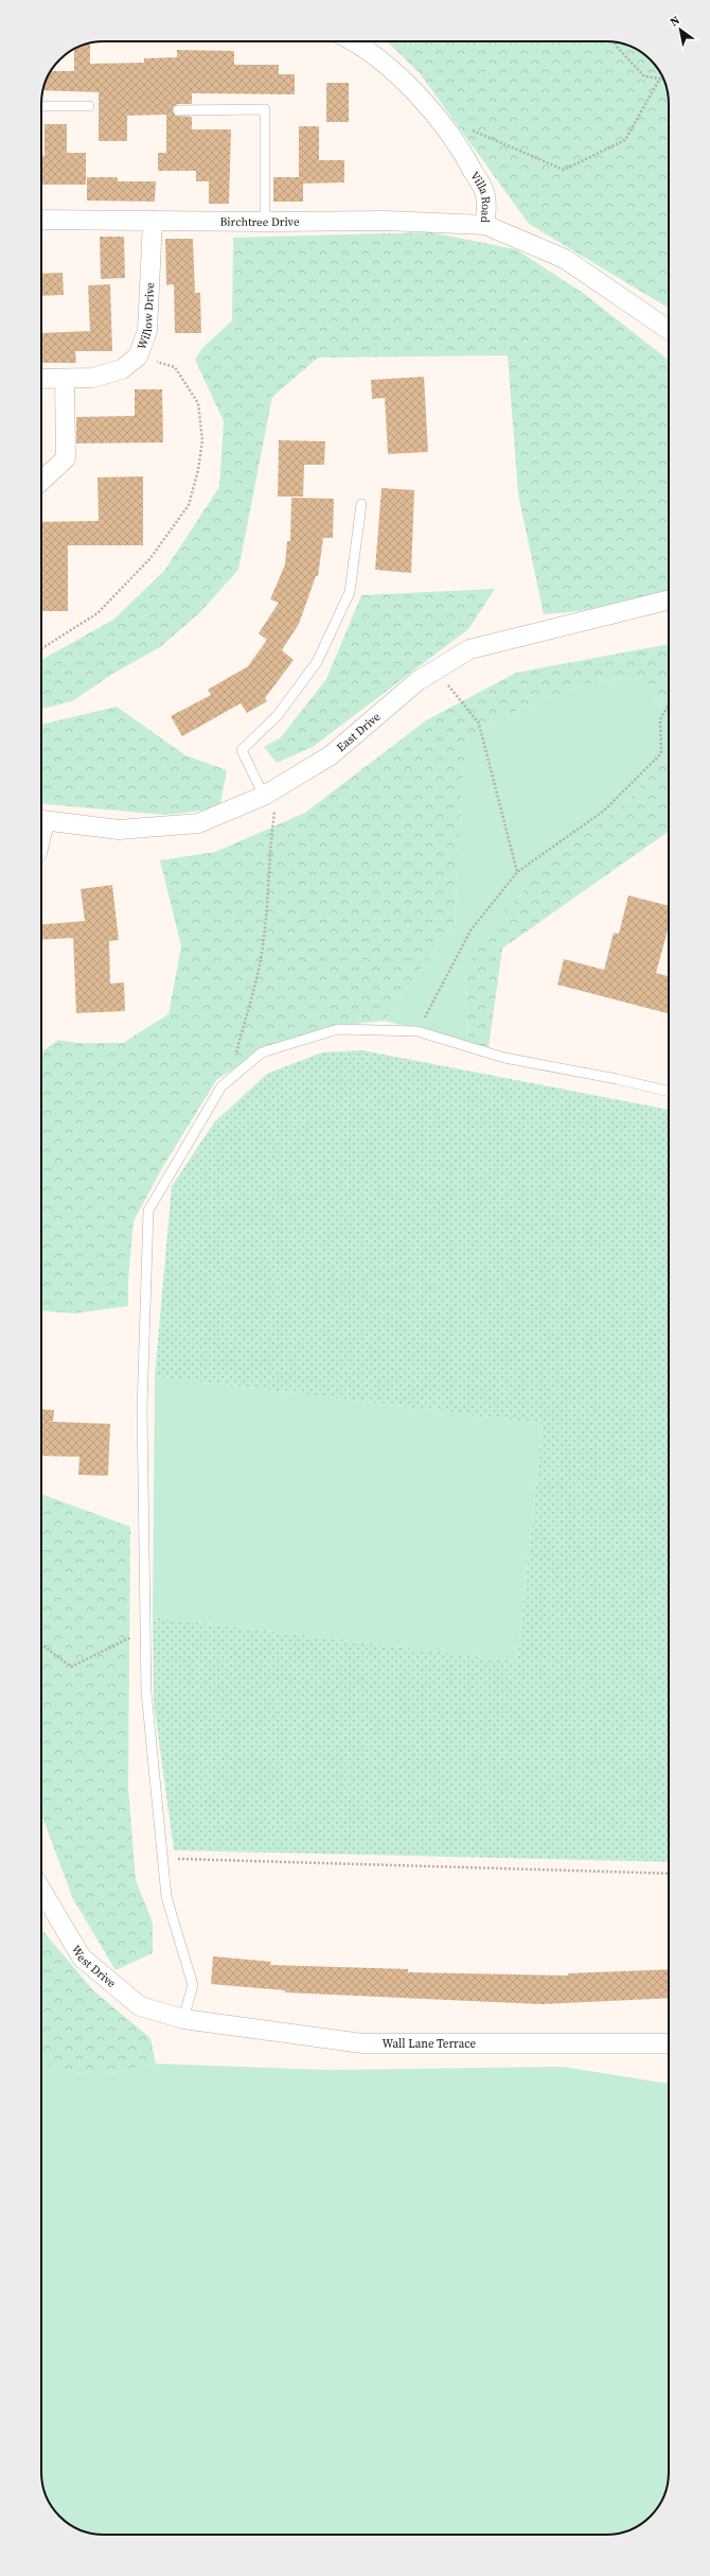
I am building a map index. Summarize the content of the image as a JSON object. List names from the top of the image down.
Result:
{
  "streets": {
    "street": [
      "Villa Road",
      "Birchtree Drive",
      "Willow Drive",
      "East Drive",
      "West Drive",
      "Wall Lane Terrace"
    ]
  },
  "crossings": [
    ["Villa Road", "Birchtree Drive"],
    ["Birchtree Drive", "Willow Drive"],
    ["West Drive", "Wall Lane Terrace"]
  ],
  "north": "top left"
}
